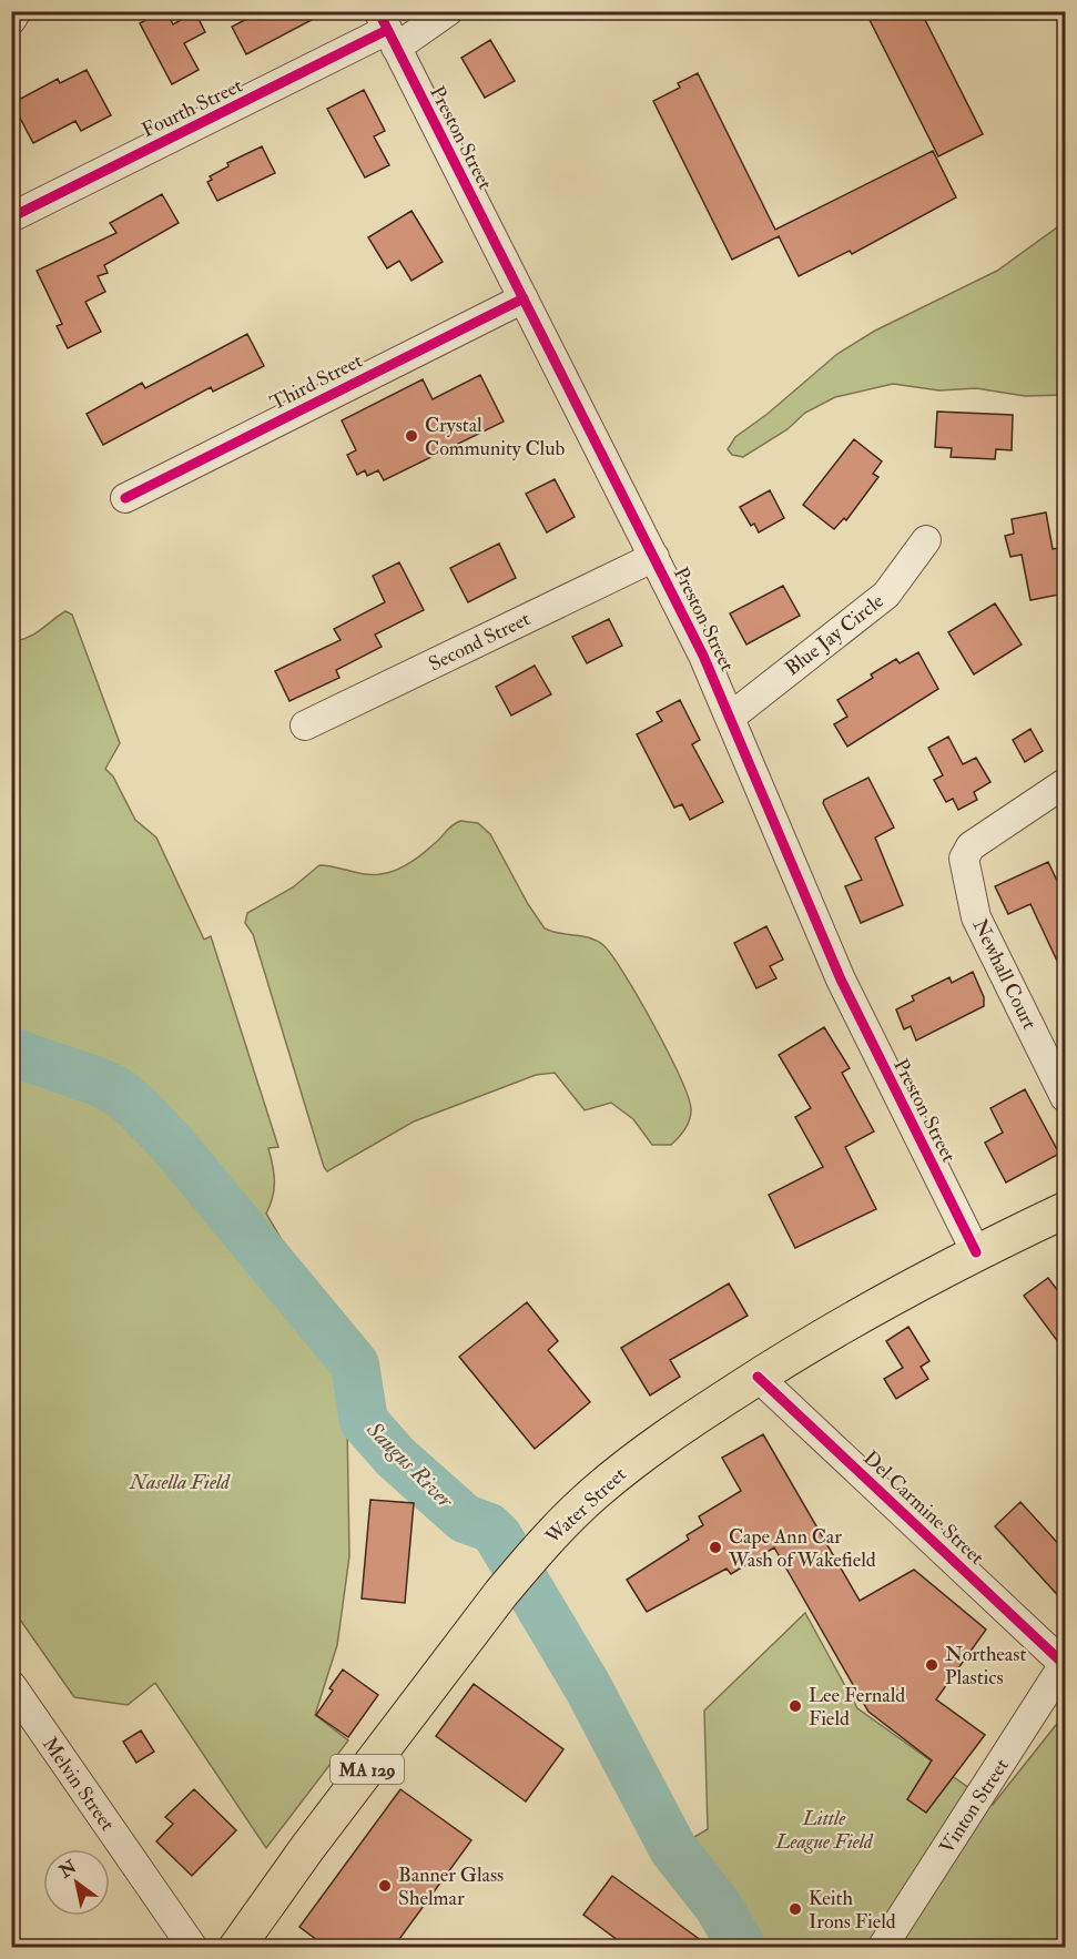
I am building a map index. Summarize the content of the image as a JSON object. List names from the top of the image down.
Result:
{
  "streets": {
    "main road": ["Water Street", "MA 129"],
    "street": [
      "Fourth Street",
      "Preston Street",
      "Third Street",
      "Blue Jay Circle",
      "Second Street",
      "Newhall Court",
      "Del Carmine Street",
      "Melvin Street",
      "Vinton Street"
    ]
  },
  "crossings": [
    ["Fourth Street", "Preston Street"],
    ["Preston Street", "Third Street"],
    ["Preston Street", "Blue Jay Circle"],
    ["Preston Street", "Second Street"],
    ["Preston Street", "Water Street"],
    ["Water Street", "Del Carmine Street"],
    ["Del Carmine Street", "Vinton Street"]
  ],
  "water": ["Saugus River"],
  "parks": ["Nasella Field", "Little League Field"],
  "places": [
    "Crystal Community Club",
    "Cape Ann Car Wash of Wakefield",
    "Northeast Plastics",
    "Lee Fernald Field",
    "Banner Glass Shelmar",
    "Keith Irons Field"
  ],
  "north": "top left"
}
